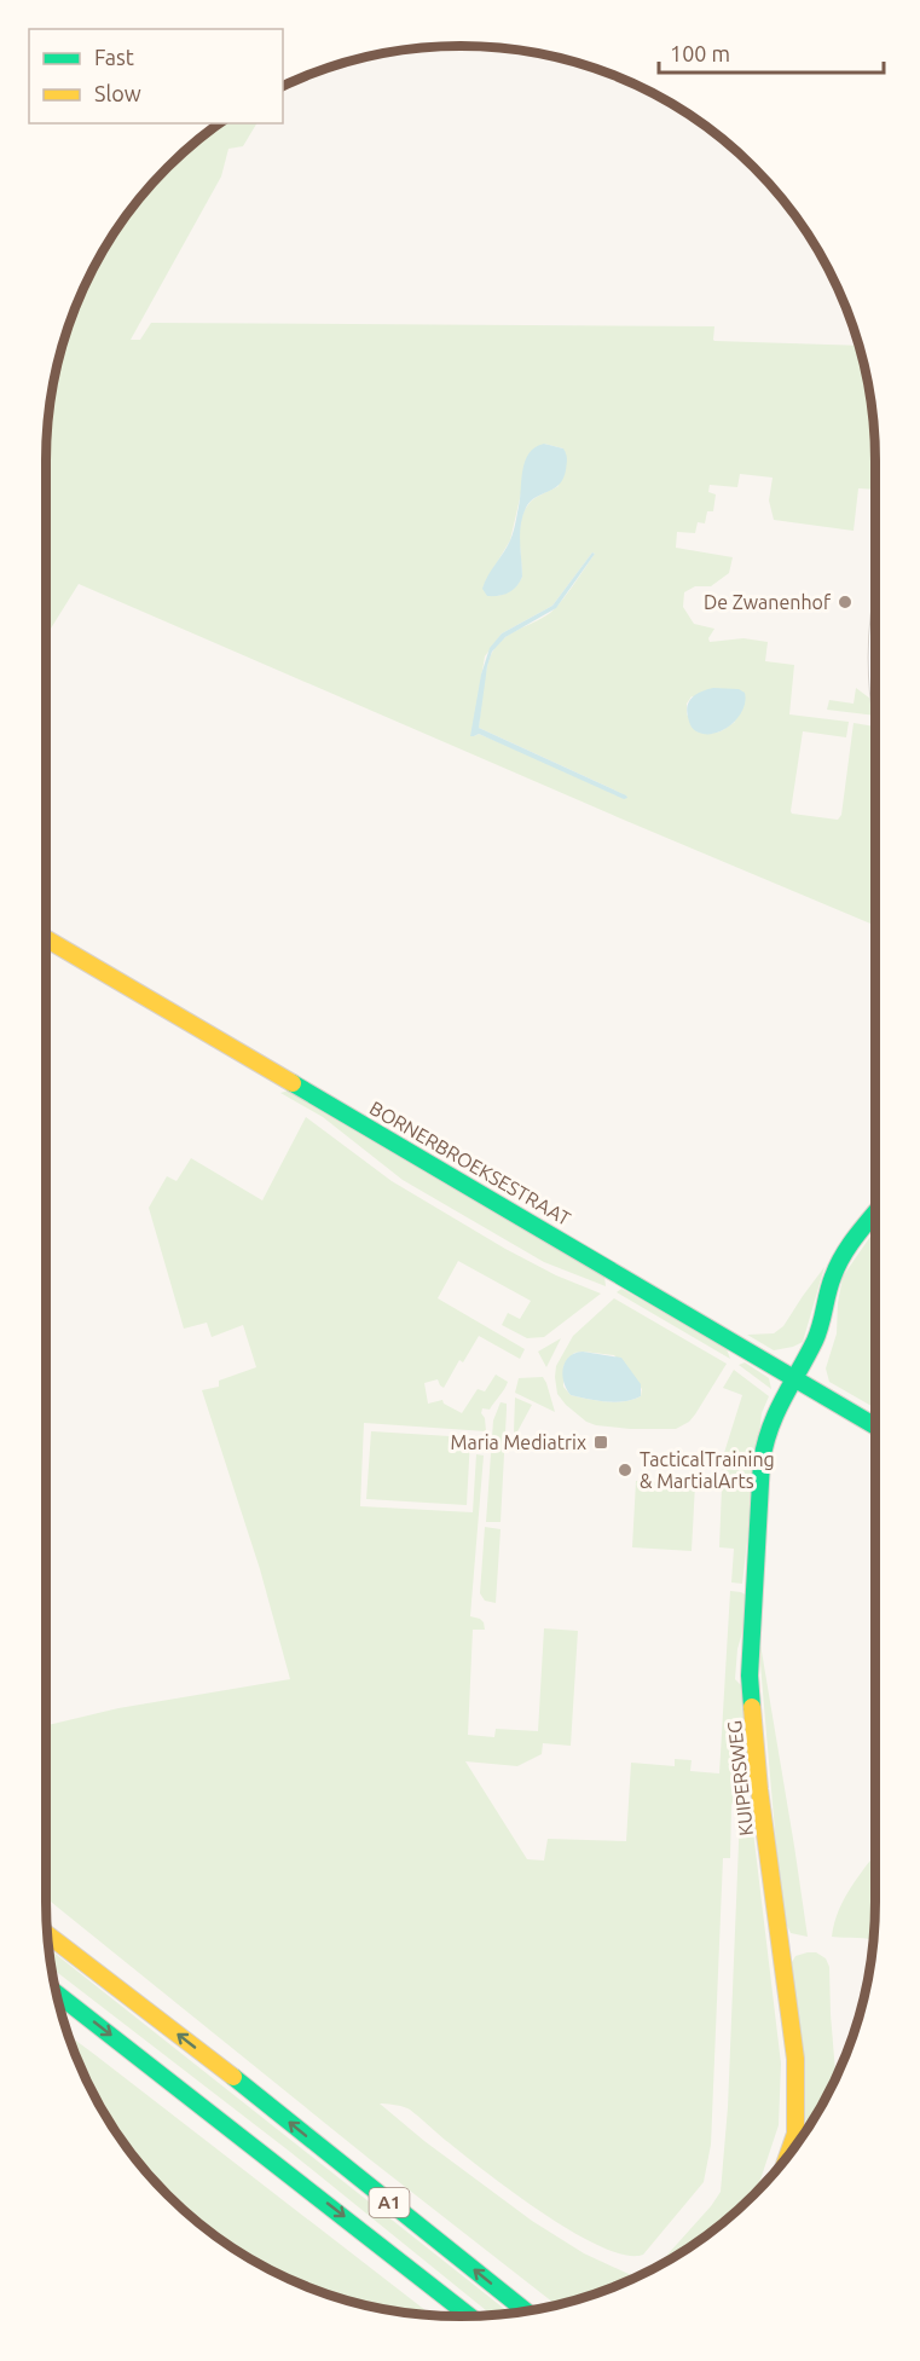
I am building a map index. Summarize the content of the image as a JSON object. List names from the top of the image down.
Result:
{
  "streets": {
    "main road": ["BORNERBROEKSESTRAAT", "KUIPERSWEG", "A1"]
  },
  "crossings": [
    ["BORNERBROEKSESTRAAT", "KUIPERSWEG"]
  ],
  "places": {
    "other": ["De Zwanenhof", "TacticalTraining & MartialArts"],
    "transit": ["Maria Mediatrix"]
  },
  "legend": ["Fast", "Slow"],
  "scale_bar": "100 m"
}
